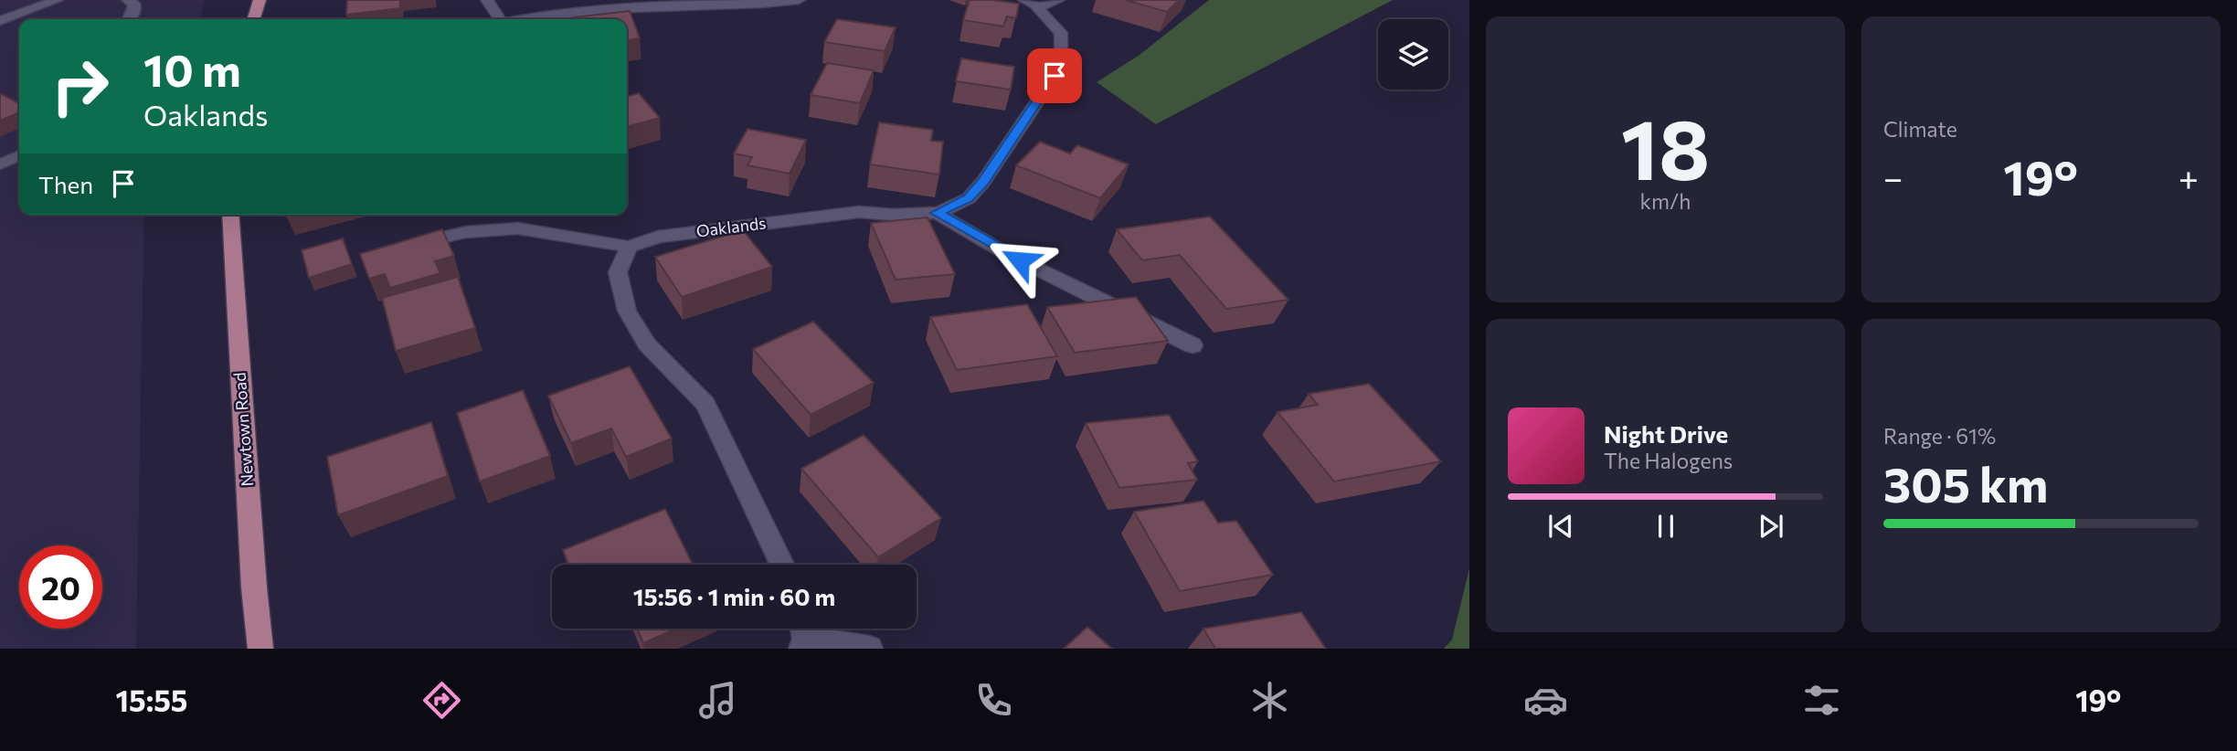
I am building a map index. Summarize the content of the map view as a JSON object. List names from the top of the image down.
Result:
{
  "streets": {
    "main road": ["Newtown Road"],
    "street": ["Oaklands"]
  },
  "page": {
    "tile": [
      ["18", "km/h"],
      "Climate",
      ["Range · 61%", "305 km"]
    ],
    "turn": ["10 m", "Oaklands"],
    "heat": ["−", "19°", "+"],
    "then": "Then",
    "song": ["Night Drive", "The Halogens"],
    "limit": "20",
    "trip": "15:56 · 1 min · 60 m",
    "tabs": ["15:55", "19°"]
  }
}
